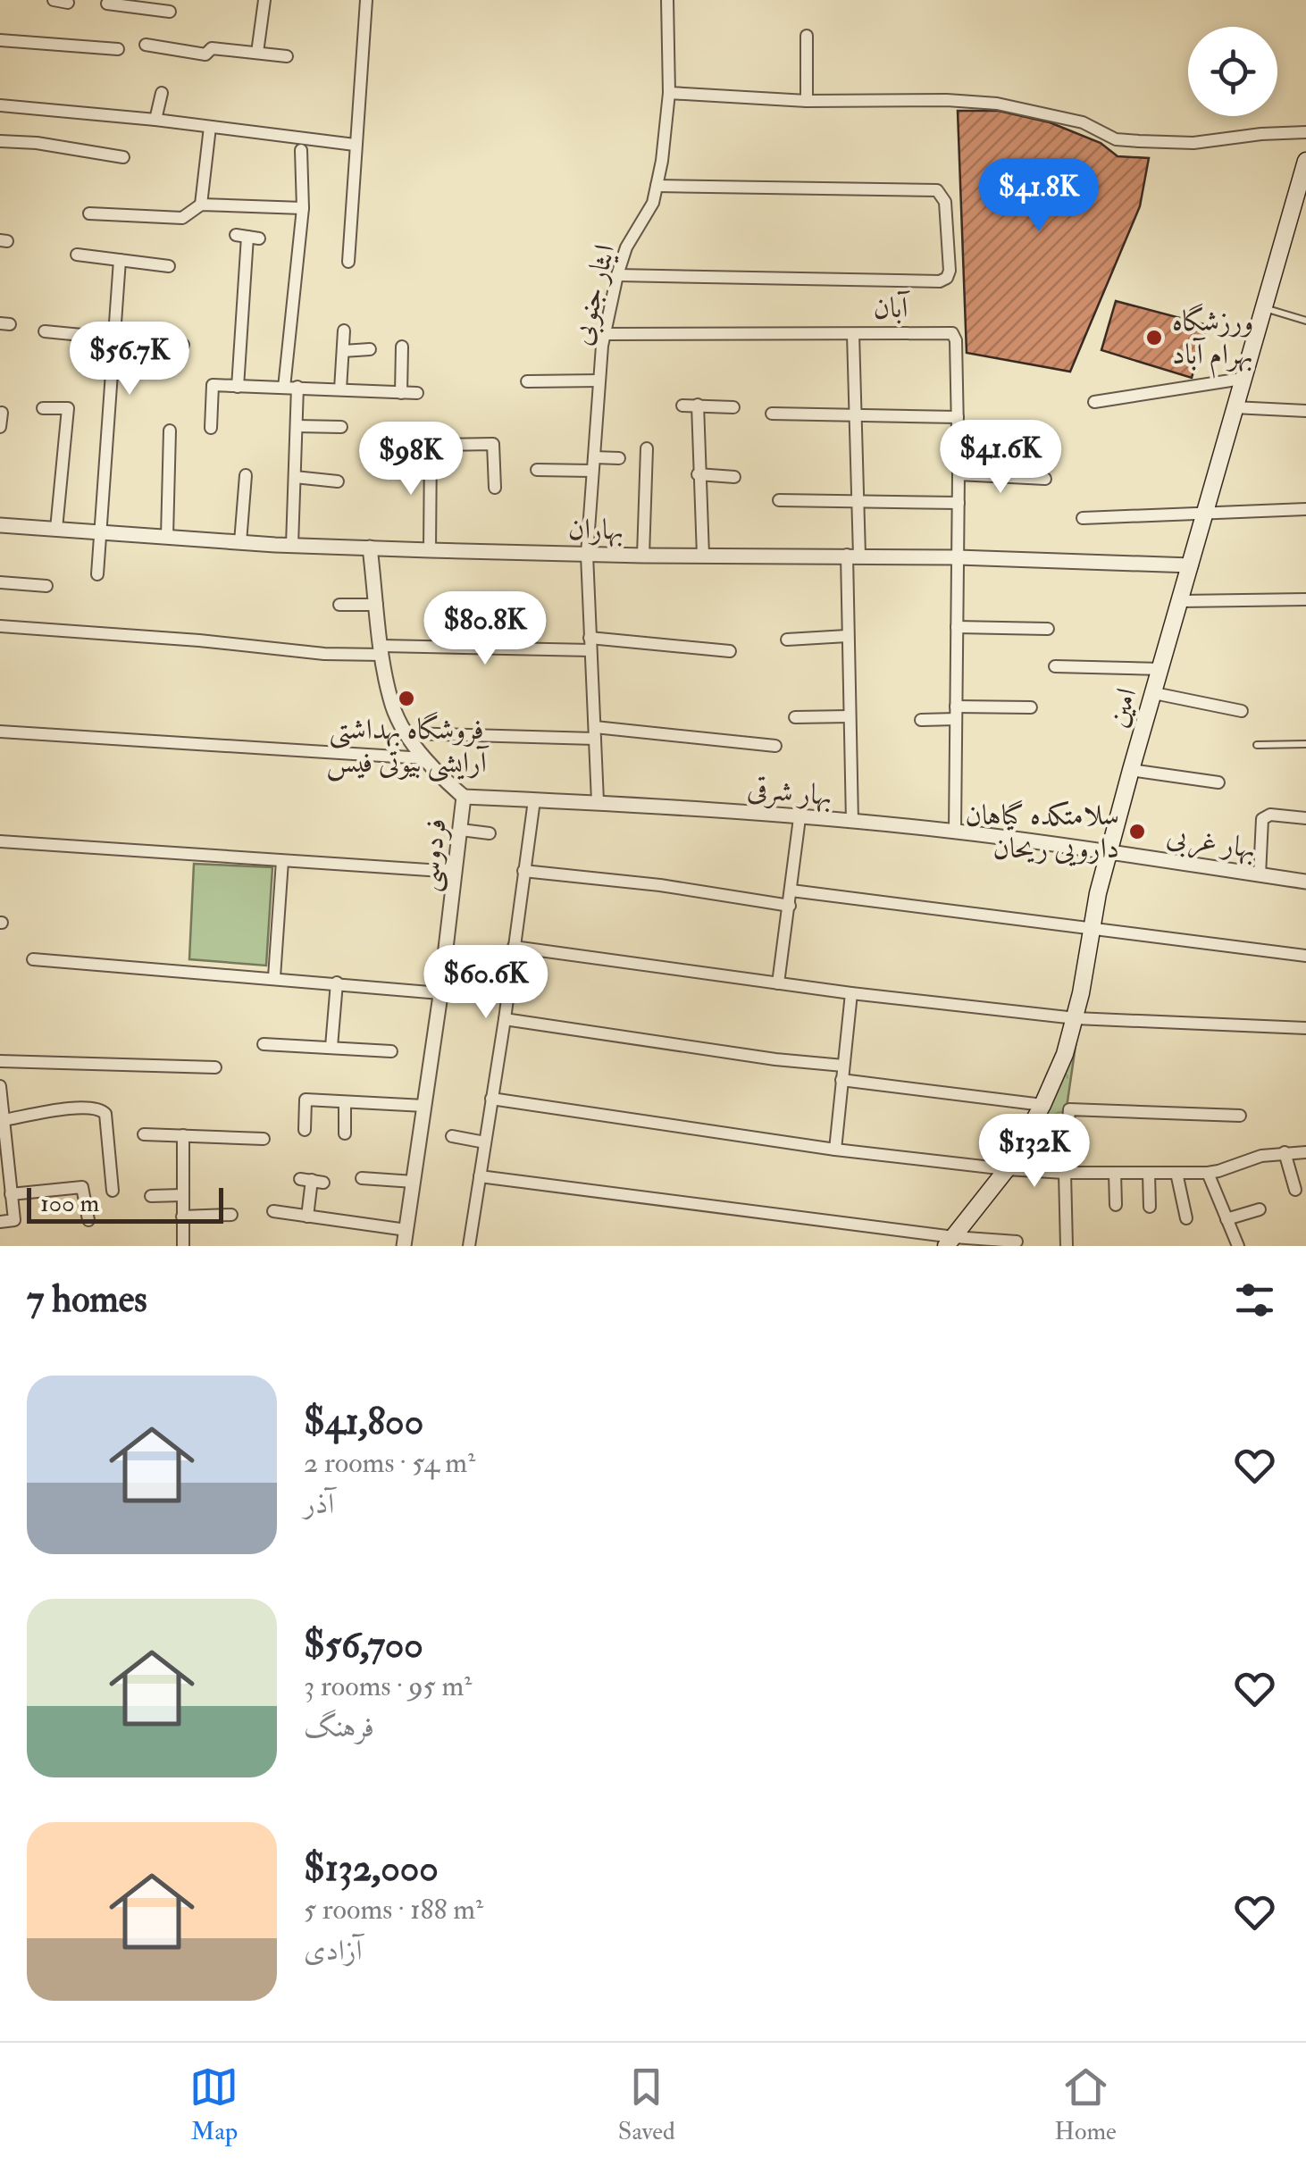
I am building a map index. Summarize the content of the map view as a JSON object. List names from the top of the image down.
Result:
{
  "streets": {
    "main road": ["امین"],
    "street": [
      "ایثار جنوبی",
      "آبان",
      "بهاران",
      "بهار شرقی",
      "بهار غربی",
      "فردوسی"
    ]
  },
  "crossings": [
    ["ایثار جنوبی", "آبان"],
    ["ایثار جنوبی", "بهاران"],
    ["ایثار جنوبی", "بهار شرقی"],
    ["آبان", "بهاران"],
    ["آبان", "بهار شرقی"],
    ["بهاران", "امین"],
    ["بهاران", "فردوسی"],
    ["امین", "بهار شرقی"],
    ["امین", "بهار غربی"],
    ["بهار شرقی", "بهار غربی"],
    ["بهار شرقی", "فردوسی"]
  ],
  "places": ["ورزشگاه بهرام آباد", "فروشگاه بهداشتی آرایشی بیوتی فیس", "سلامتکده گیاهان دارویی ریحان"],
  "scale_bar": "100 m",
  "page": {
    "price": [
      "$41.8K",
      "$56.7K",
      "$41.6K",
      "$98K",
      "$80.8K",
      "$60.6K",
      "$132K"
    ],
    "scale": "100 m",
    "heading": "7 homes",
    "list": [
      {
        "name": "$41,800",
        "note": "2 rooms · 54 m² · آذر"
      },
      {
        "name": "$56,700",
        "note": "3 rooms · 95 m² · فرهنگ"
      },
      {
        "name": "$132,000",
        "note": "5 rooms · 188 m² · آزادی"
      }
    ],
    "tabs": ["Map", "Saved", "Home"]
  }
}
